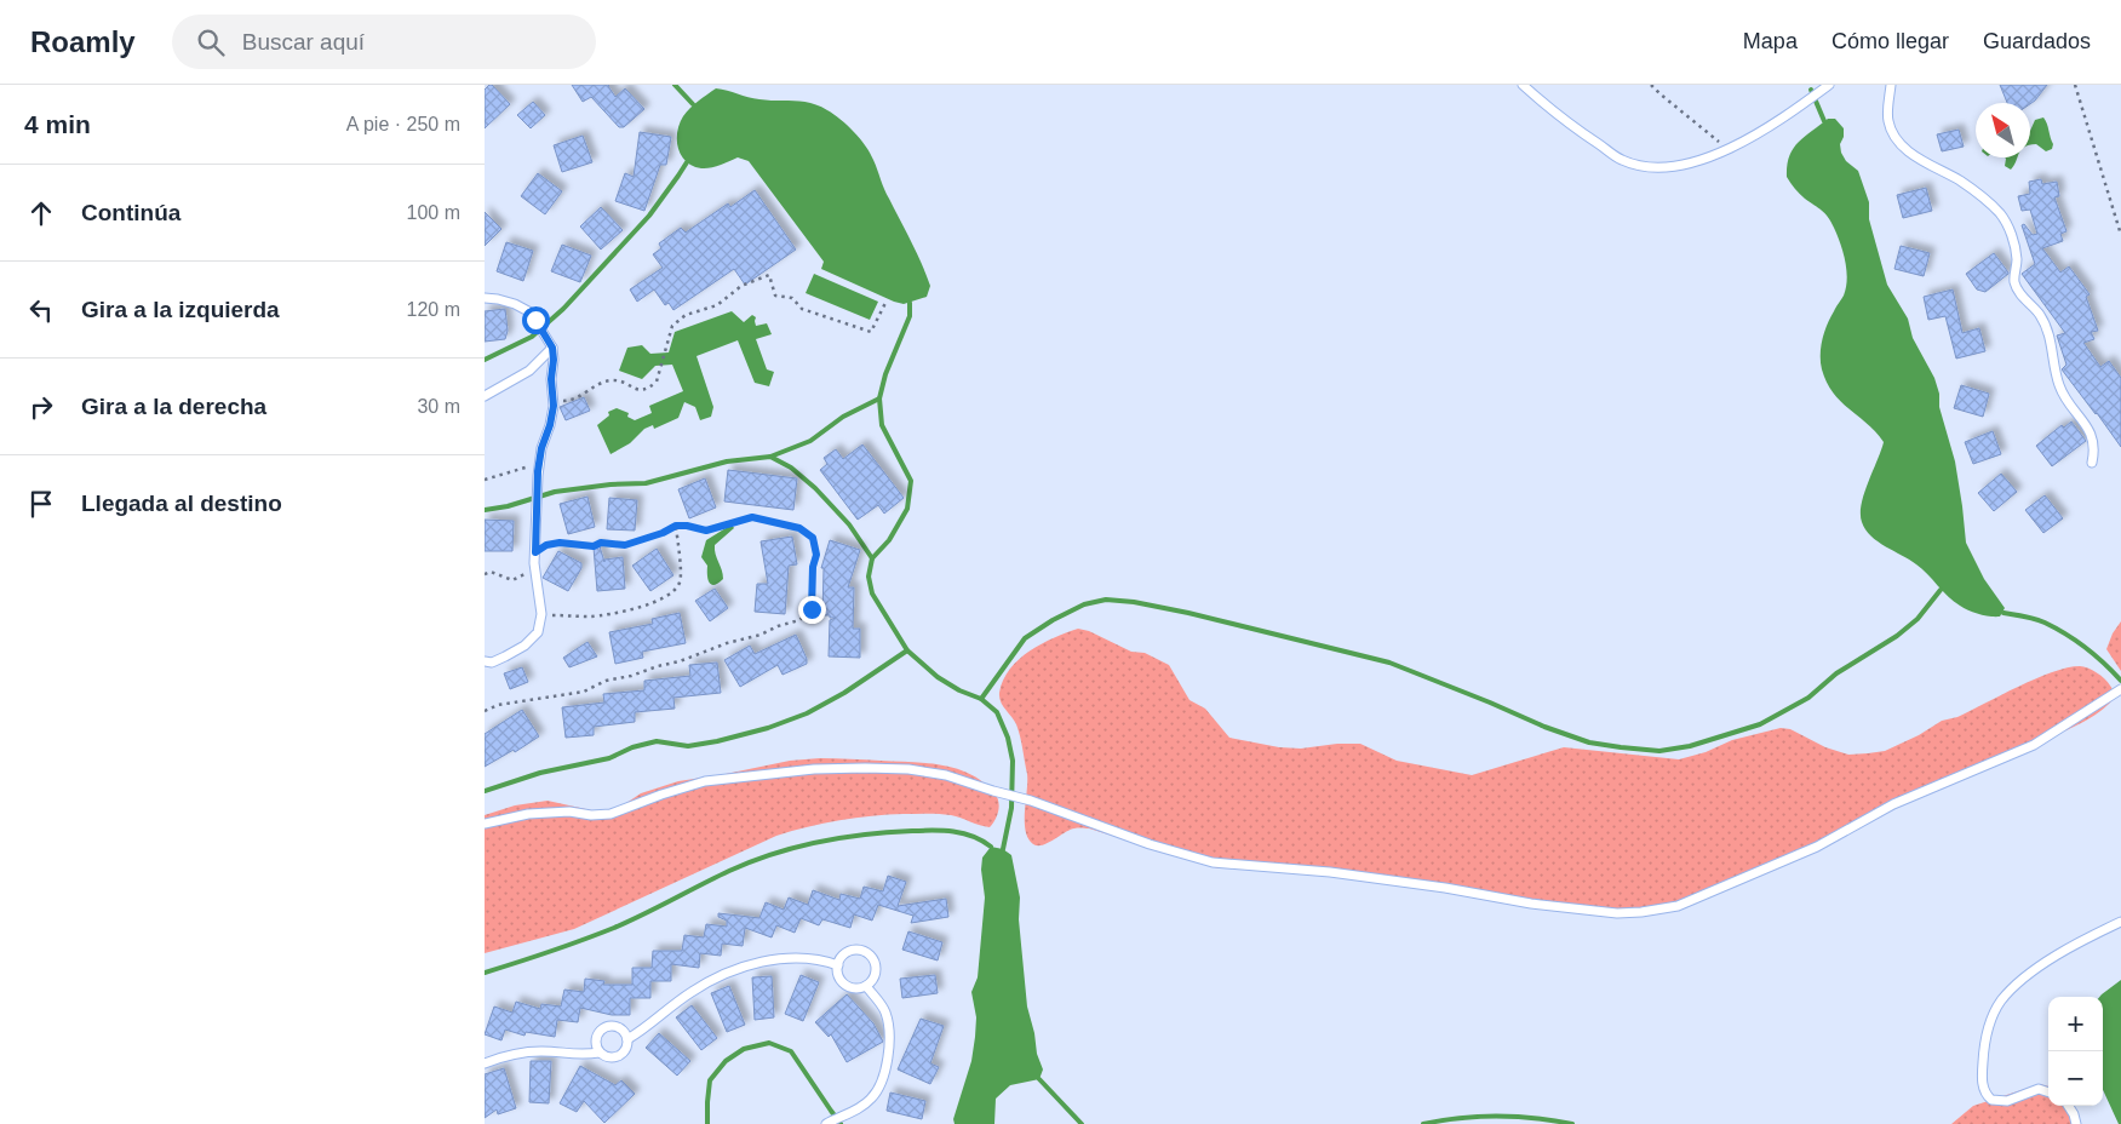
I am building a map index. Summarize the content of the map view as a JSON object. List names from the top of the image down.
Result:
{
  "north": "top left",
  "page": {
    "header": "Roamly",
    "search": "Buscar aquí",
    "nav": ["Mapa", "Cómo llegar", "Guardados"],
    "heading": ["4 min", "A pie · 250 m"],
    "list": [
      ["Continúa", "100 m"],
      ["Gira a la izquierda", "120 m"],
      ["Gira a la derecha", "30 m"],
      "Llegada al destino"
    ],
    "map_buttons": ["+", "−"]
  }
}
